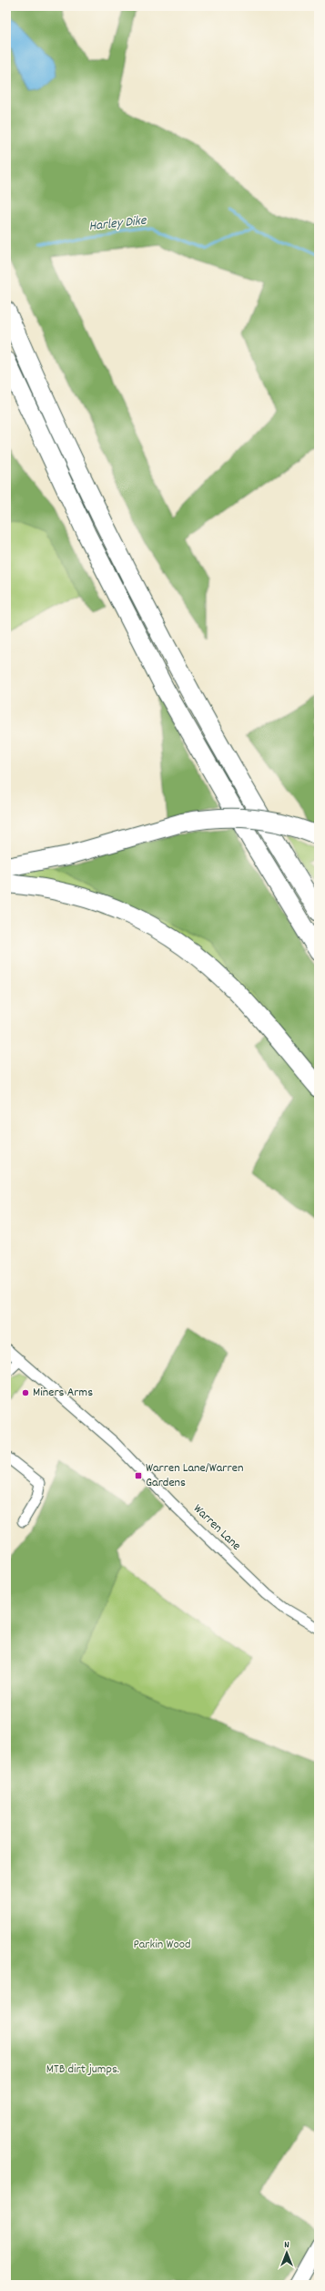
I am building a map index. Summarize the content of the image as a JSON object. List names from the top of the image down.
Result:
{
  "streets": {
    "street": ["Warren Lane"]
  },
  "water": ["Harley Dike"],
  "parks": ["Parkin Wood", "MTB dirt jumps."],
  "places": {
    "other": ["Miners Arms"],
    "transit": ["Warren Lane/Warren Gardens"]
  },
  "north": "top"
}
